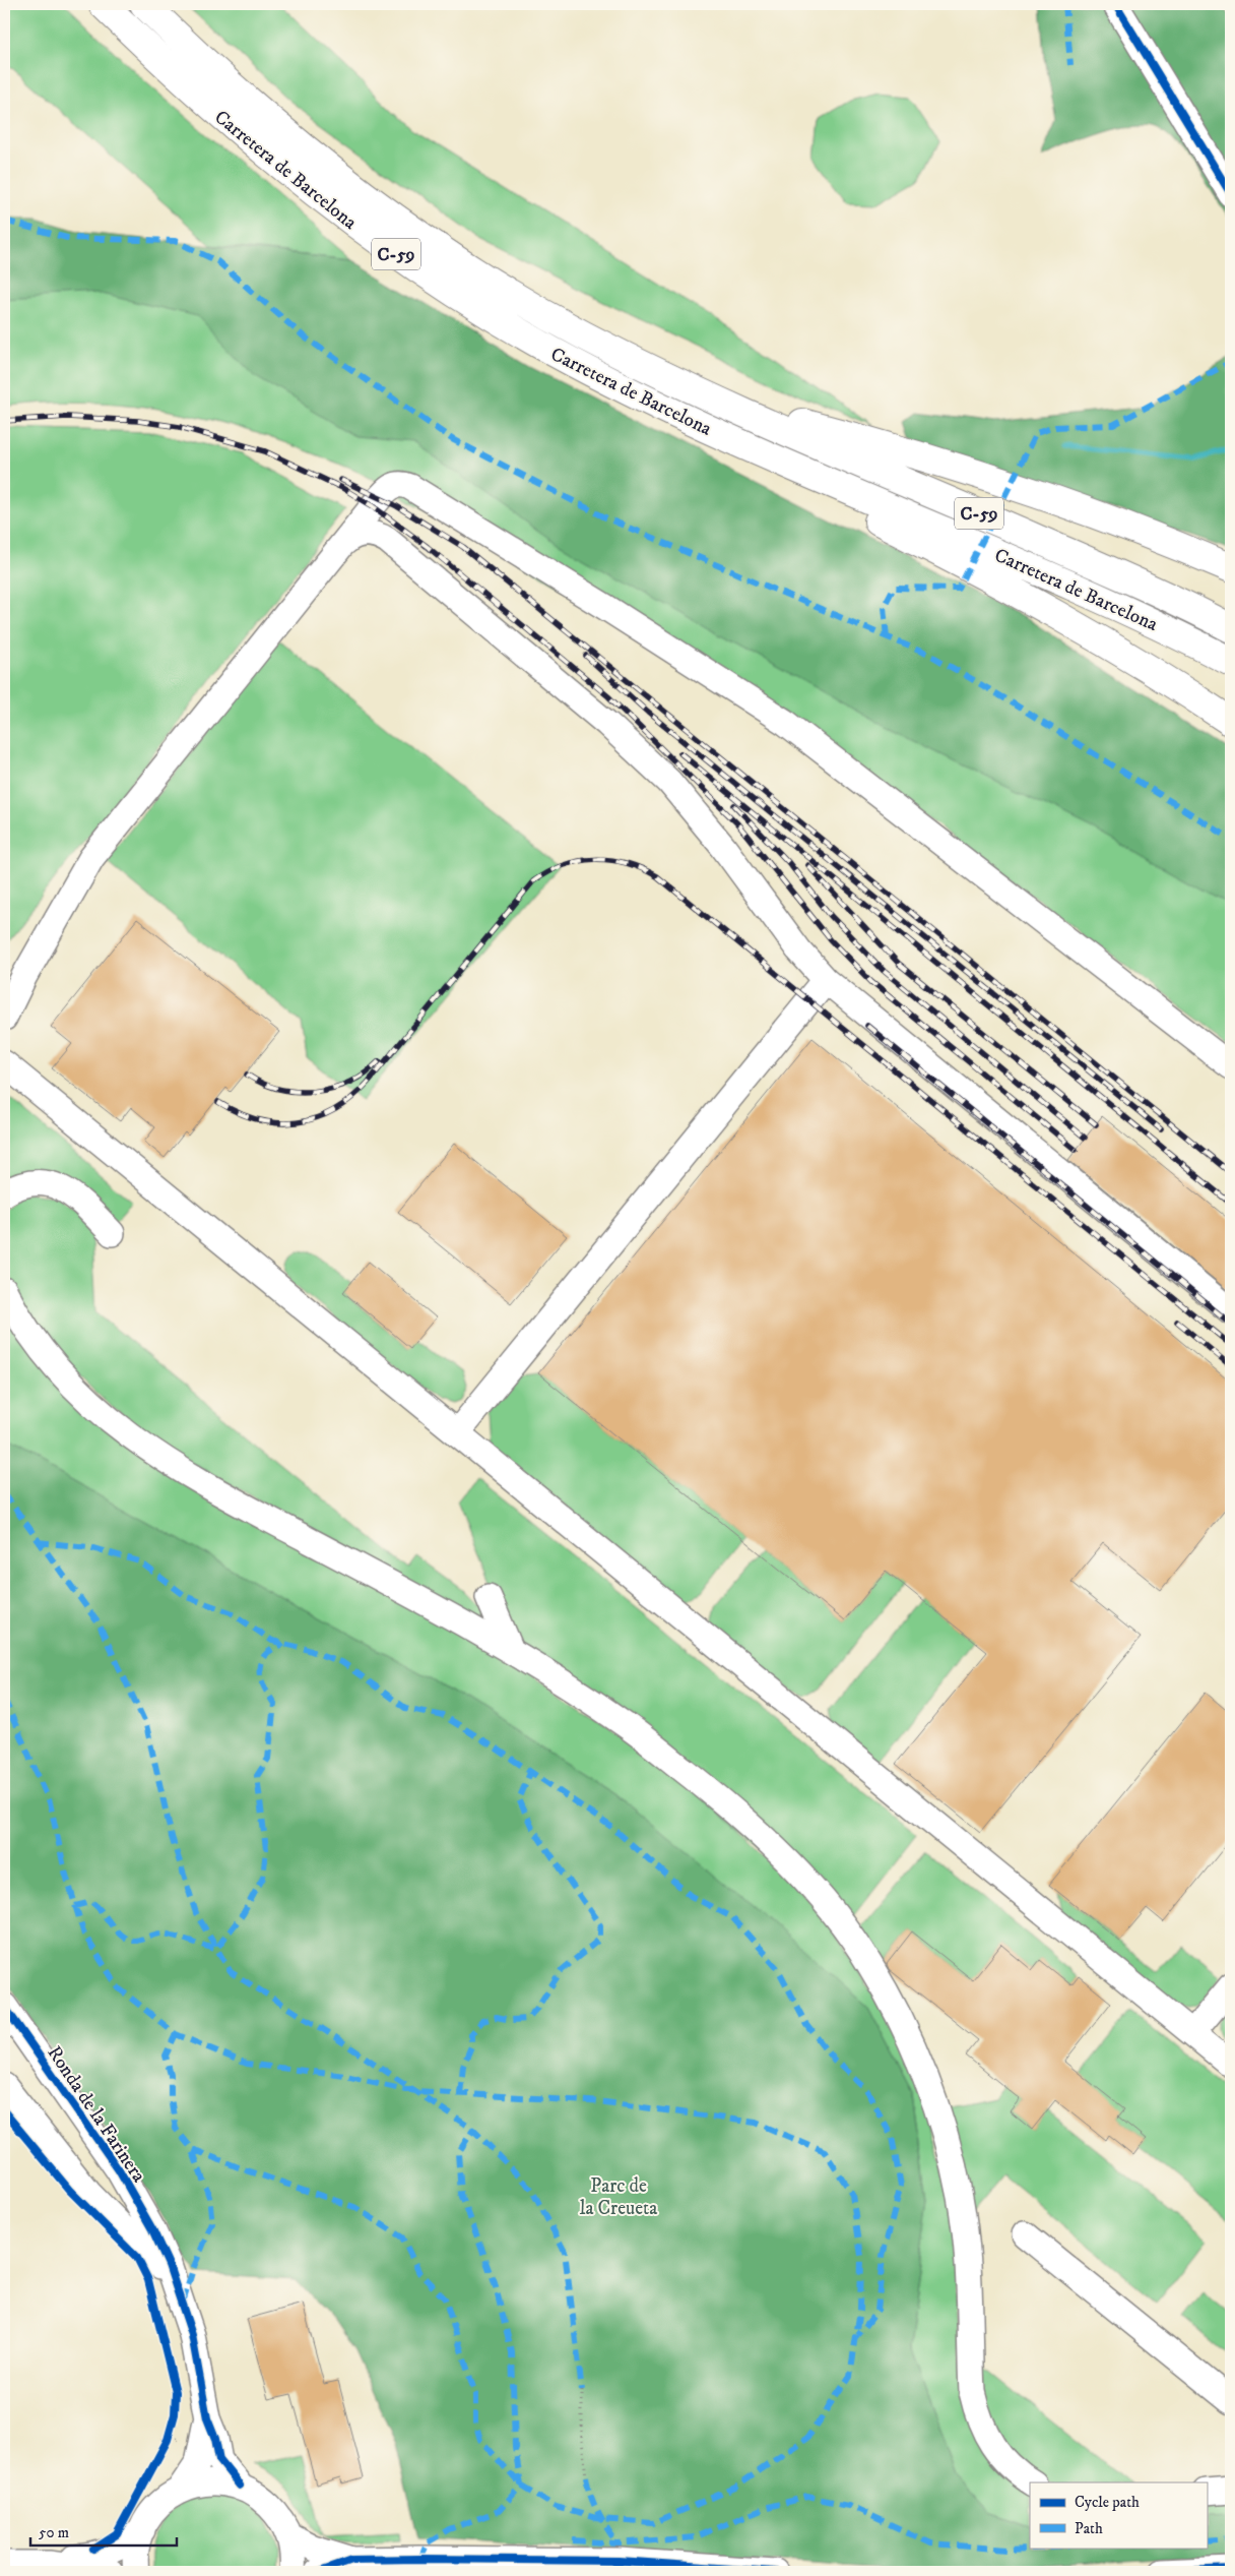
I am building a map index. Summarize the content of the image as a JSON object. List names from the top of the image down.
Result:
{
  "streets": {
    "highway": ["Carretera de Barcelona", "C-59"],
    "street": ["Ronda de la Farinera"]
  },
  "parks": ["Parc de la Creueta"],
  "legend": ["Cycle path", "Path"],
  "scale_bar": "50 m"
}
